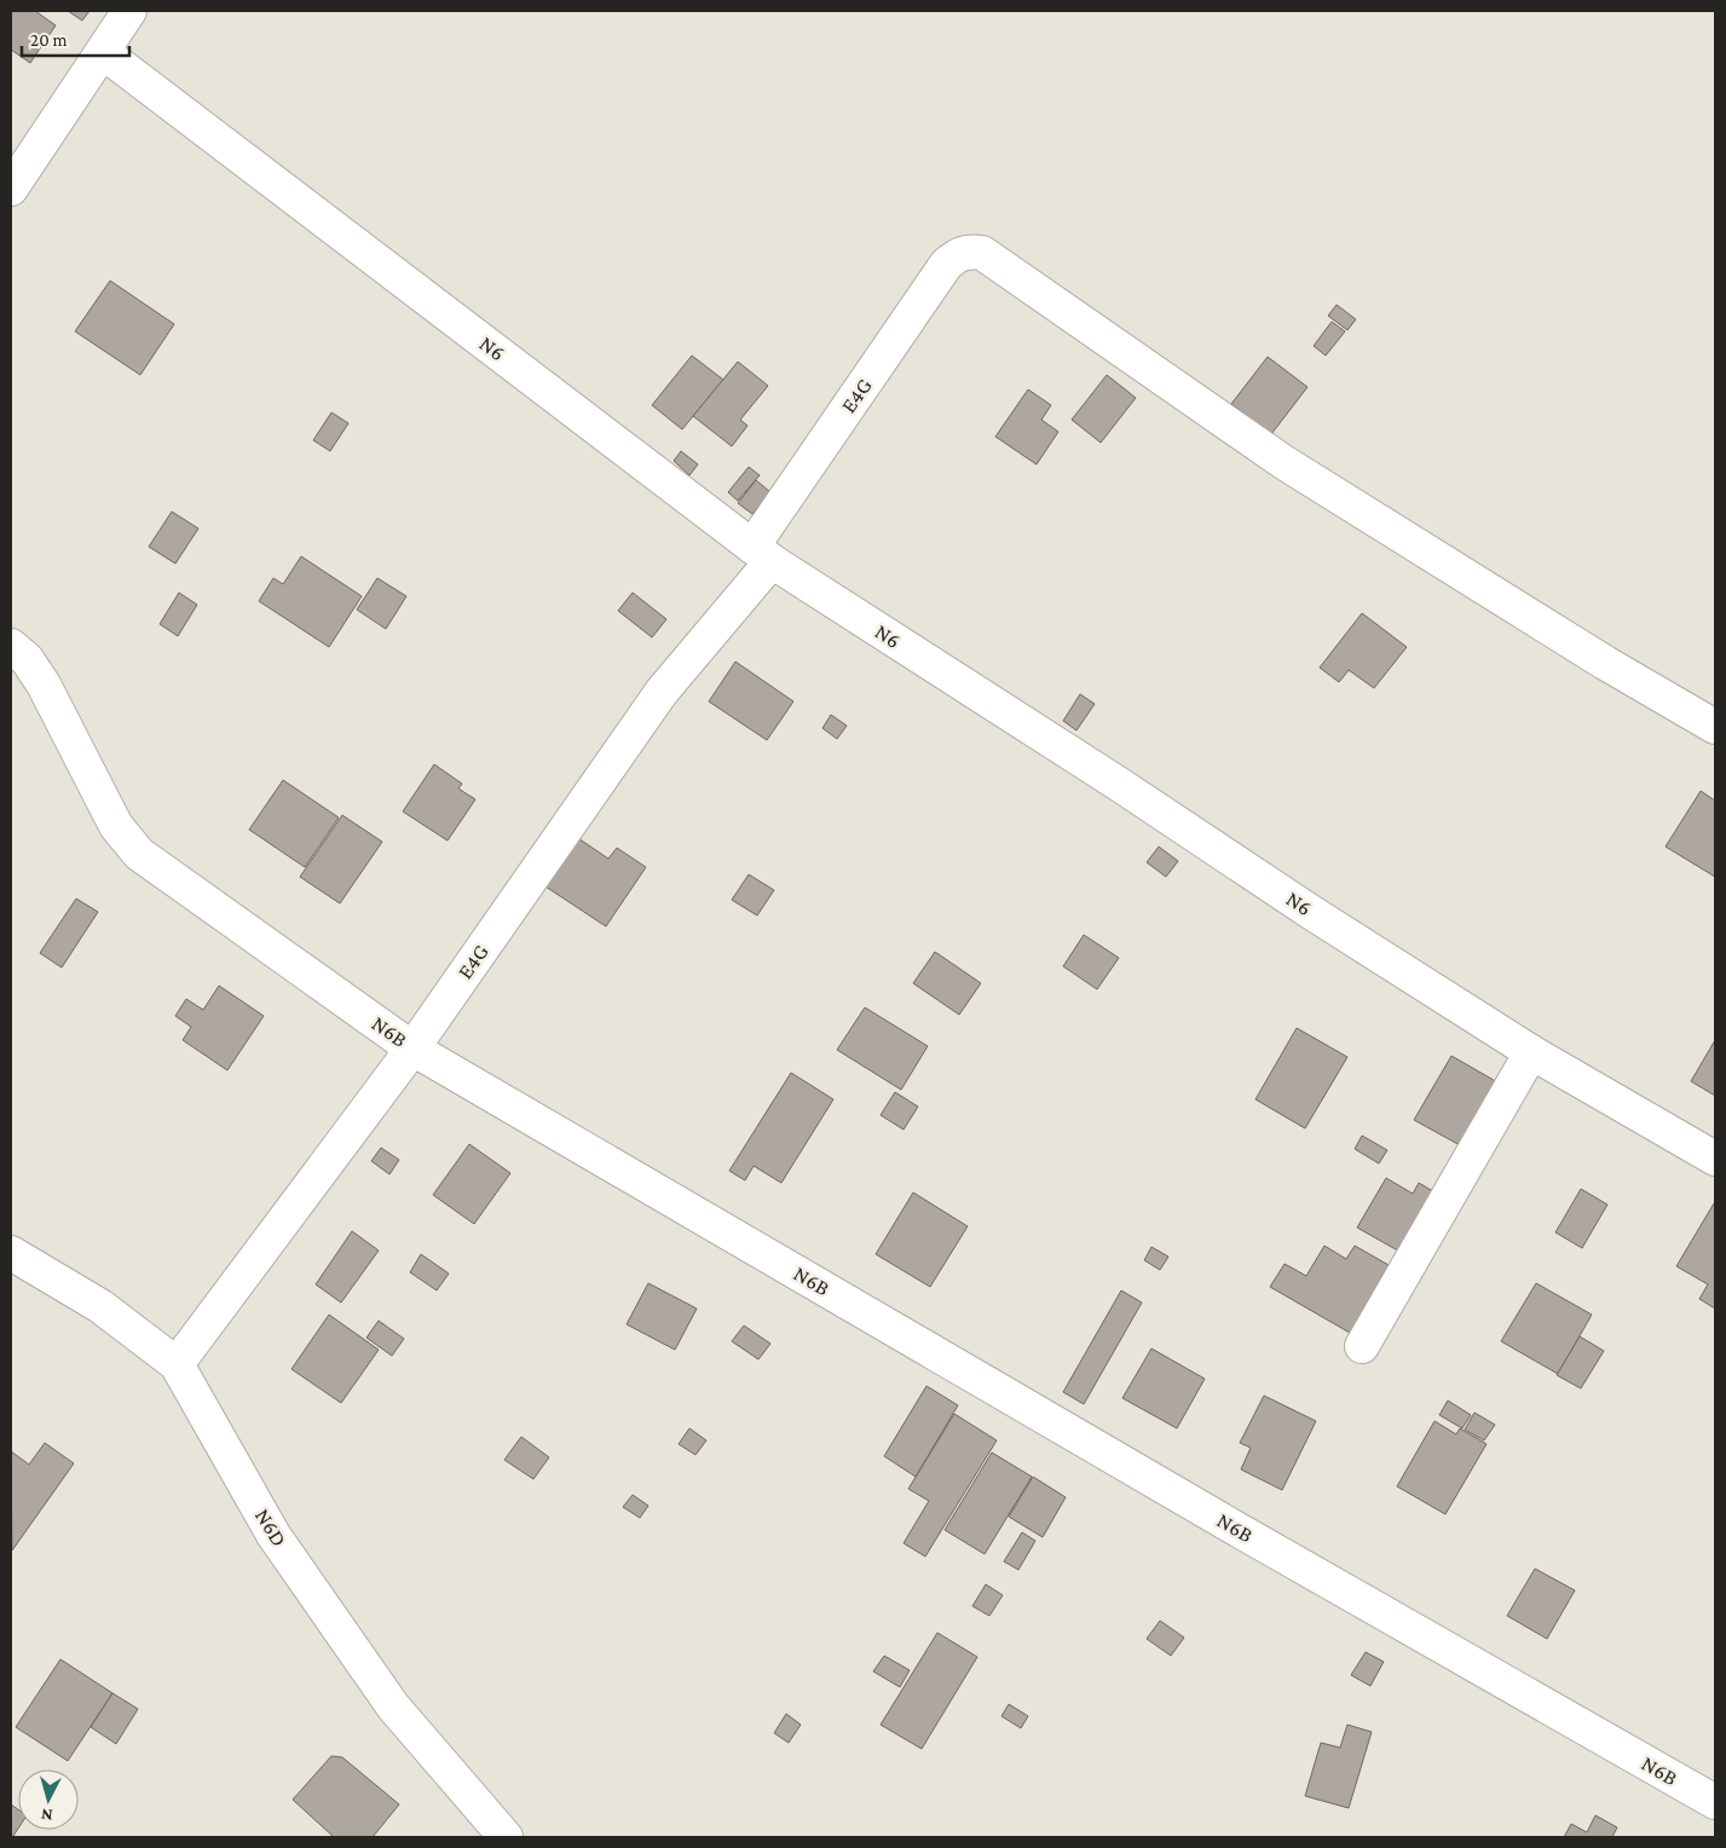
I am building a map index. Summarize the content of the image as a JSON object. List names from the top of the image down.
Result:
{
  "streets": {
    "street": [
      "N6",
      "E4G",
      "N6B",
      "N6D"
    ]
  },
  "crossings": [
    ["N6", "E4G"],
    ["E4G", "N6B"],
    ["E4G", "N6D"]
  ],
  "scale_bar": "20 m",
  "north": "bottom"
}
